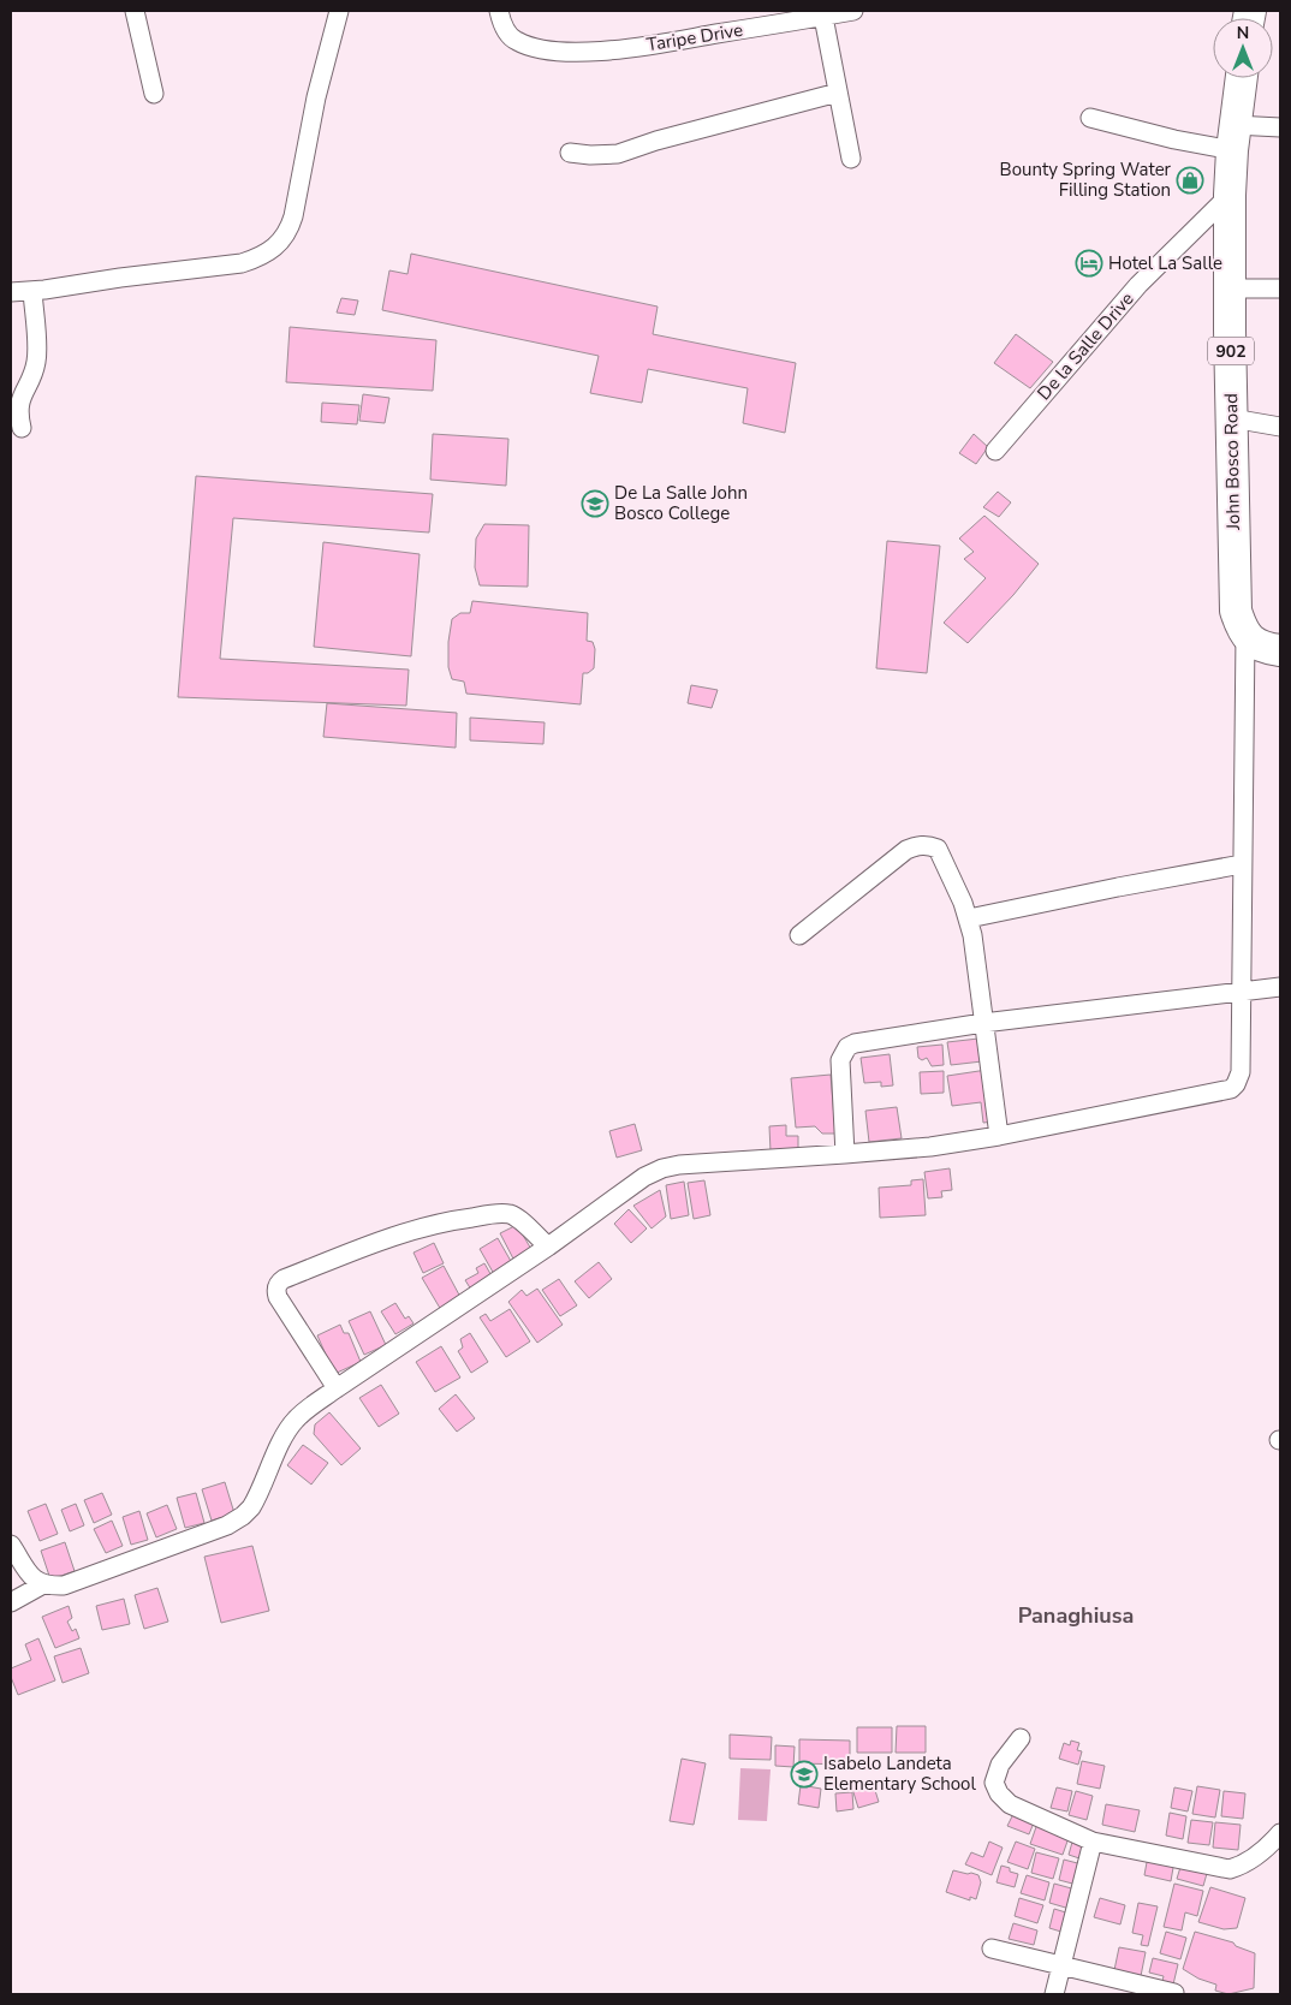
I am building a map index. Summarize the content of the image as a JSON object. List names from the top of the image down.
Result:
{
  "streets": {
    "highway": ["902", "John Bosco Road"],
    "street": ["Taripe Drive", "De la Salle Drive"]
  },
  "crossings": [
    ["De la Salle Drive", "John Bosco Road"]
  ],
  "districts": ["Panaghiusa"],
  "places": {
    "shop": ["Bounty Spring Water Filling Station"],
    "hotel": ["Hotel La Salle"],
    "school or university": ["De La Salle John Bosco College", "Isabelo Landeta Elementary School"]
  },
  "north": "top"
}
